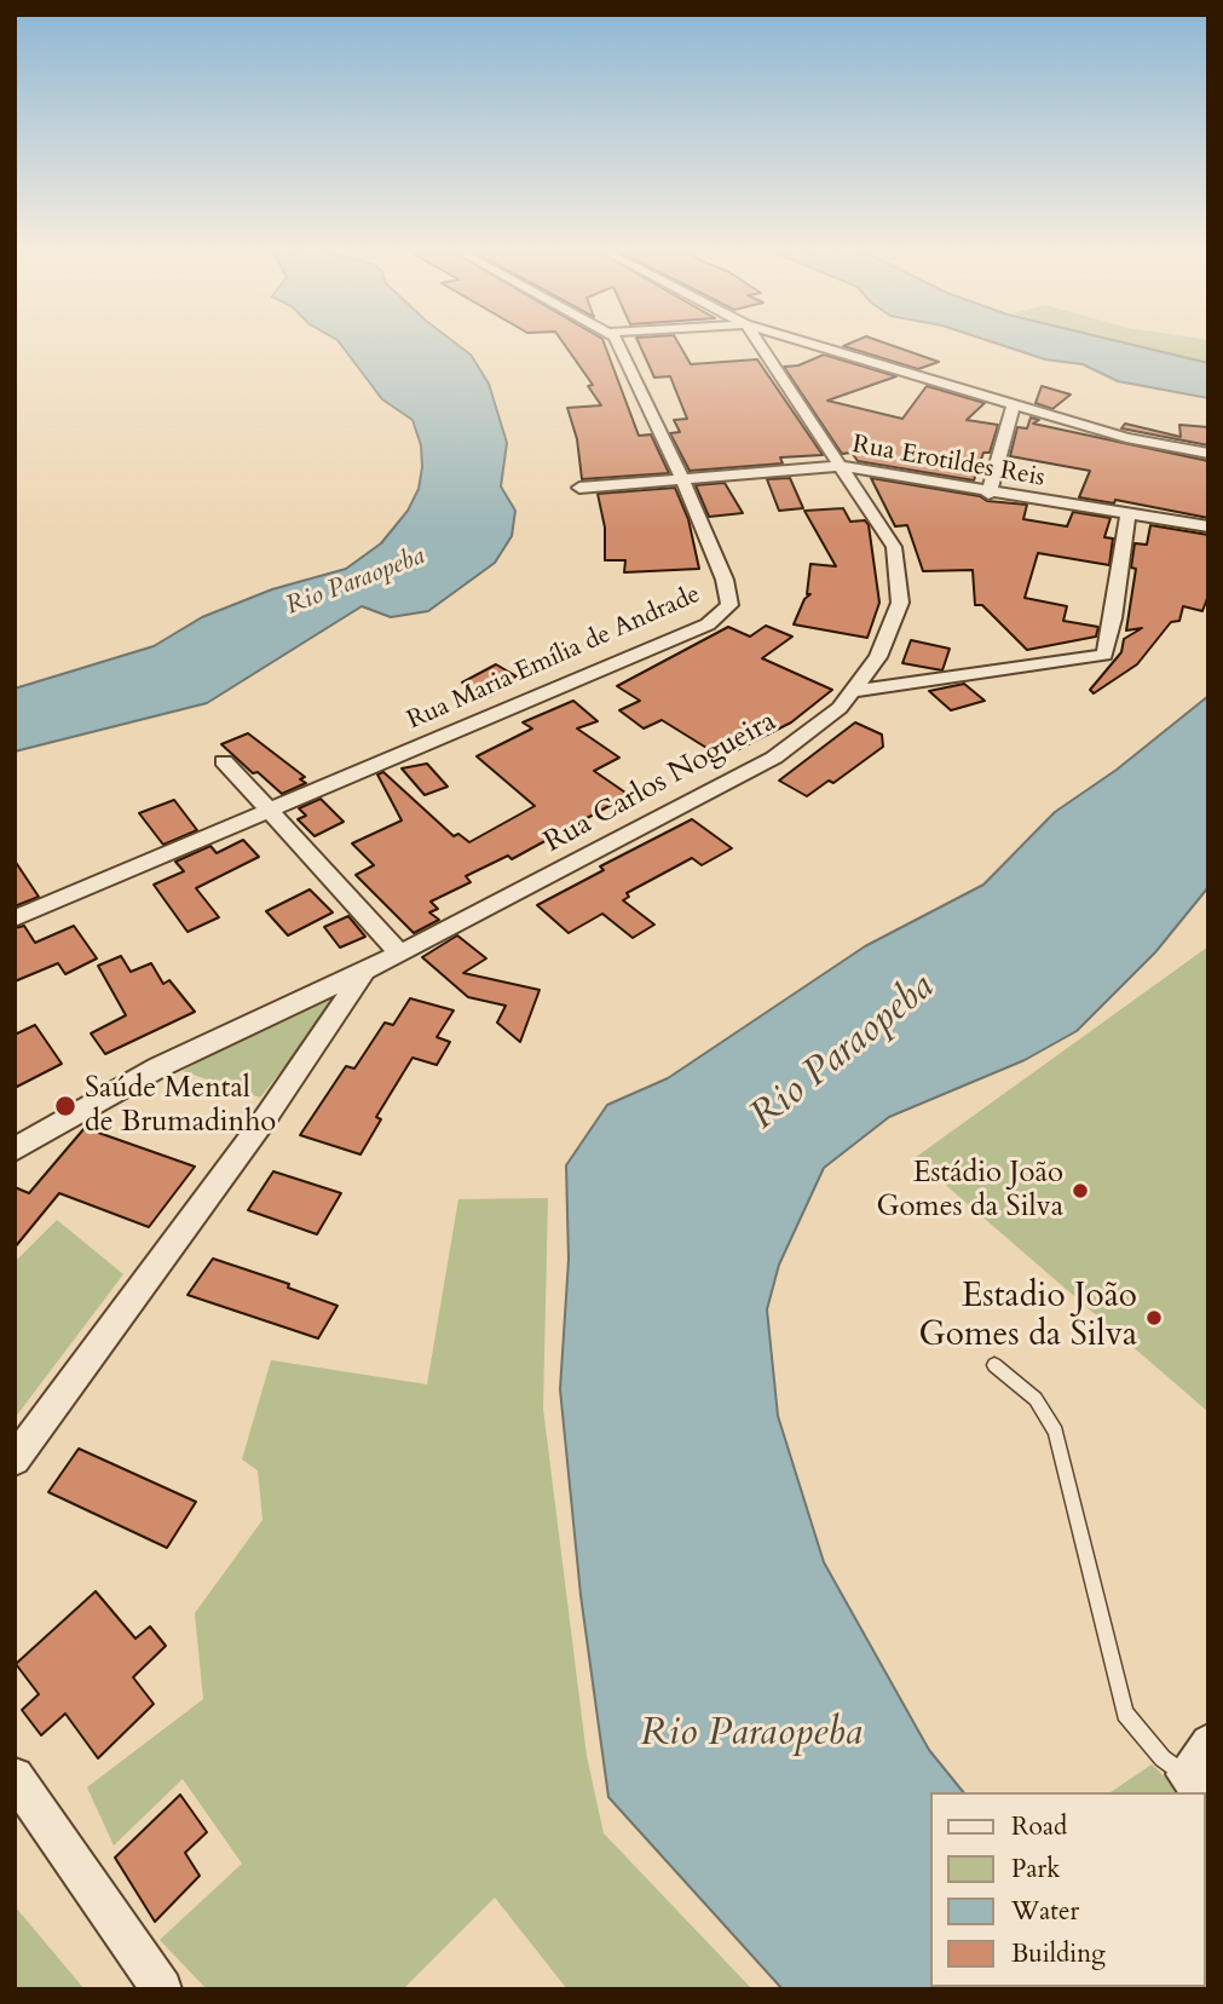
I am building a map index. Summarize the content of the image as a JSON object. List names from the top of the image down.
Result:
{
  "streets": {
    "street": ["Rua Erotildes Reis", "Rua Maria Emília de Andrade", "Rua Carlos Nogueira"]
  },
  "crossings": [
    ["Rua Erotildes Reis", "Rua Maria Emília de Andrade"],
    ["Rua Erotildes Reis", "Rua Carlos Nogueira"]
  ],
  "water": ["Rio Paraopeba"],
  "places": ["Saúde Mental de Brumadinho", "Estádio João Gomes da Silva", "Estadio João Gomes da Silva"],
  "legend": [
    "Road",
    "Park",
    "Water",
    "Building"
  ]
}
